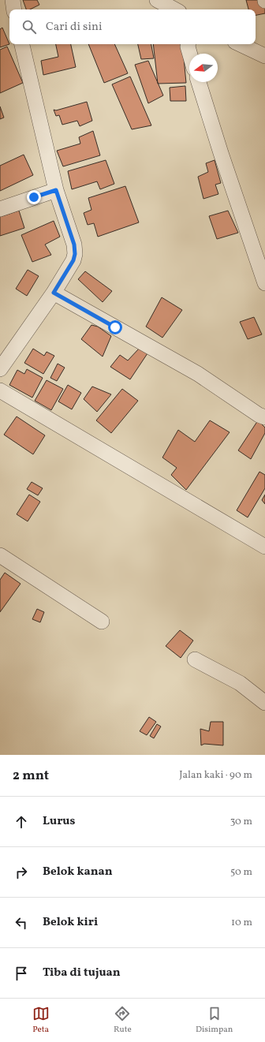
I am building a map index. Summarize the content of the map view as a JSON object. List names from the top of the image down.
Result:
{
  "north": "left",
  "page": {
    "search": "Cari di sini",
    "heading": ["2 mnt", "Jalan kaki · 90 m"],
    "list": [
      ["Lurus", "30 m"],
      ["Belok kanan", "50 m"],
      ["Belok kiri", "10 m"],
      "Tiba di tujuan"
    ],
    "nav": ["Peta", "Rute", "Disimpan"]
  }
}
